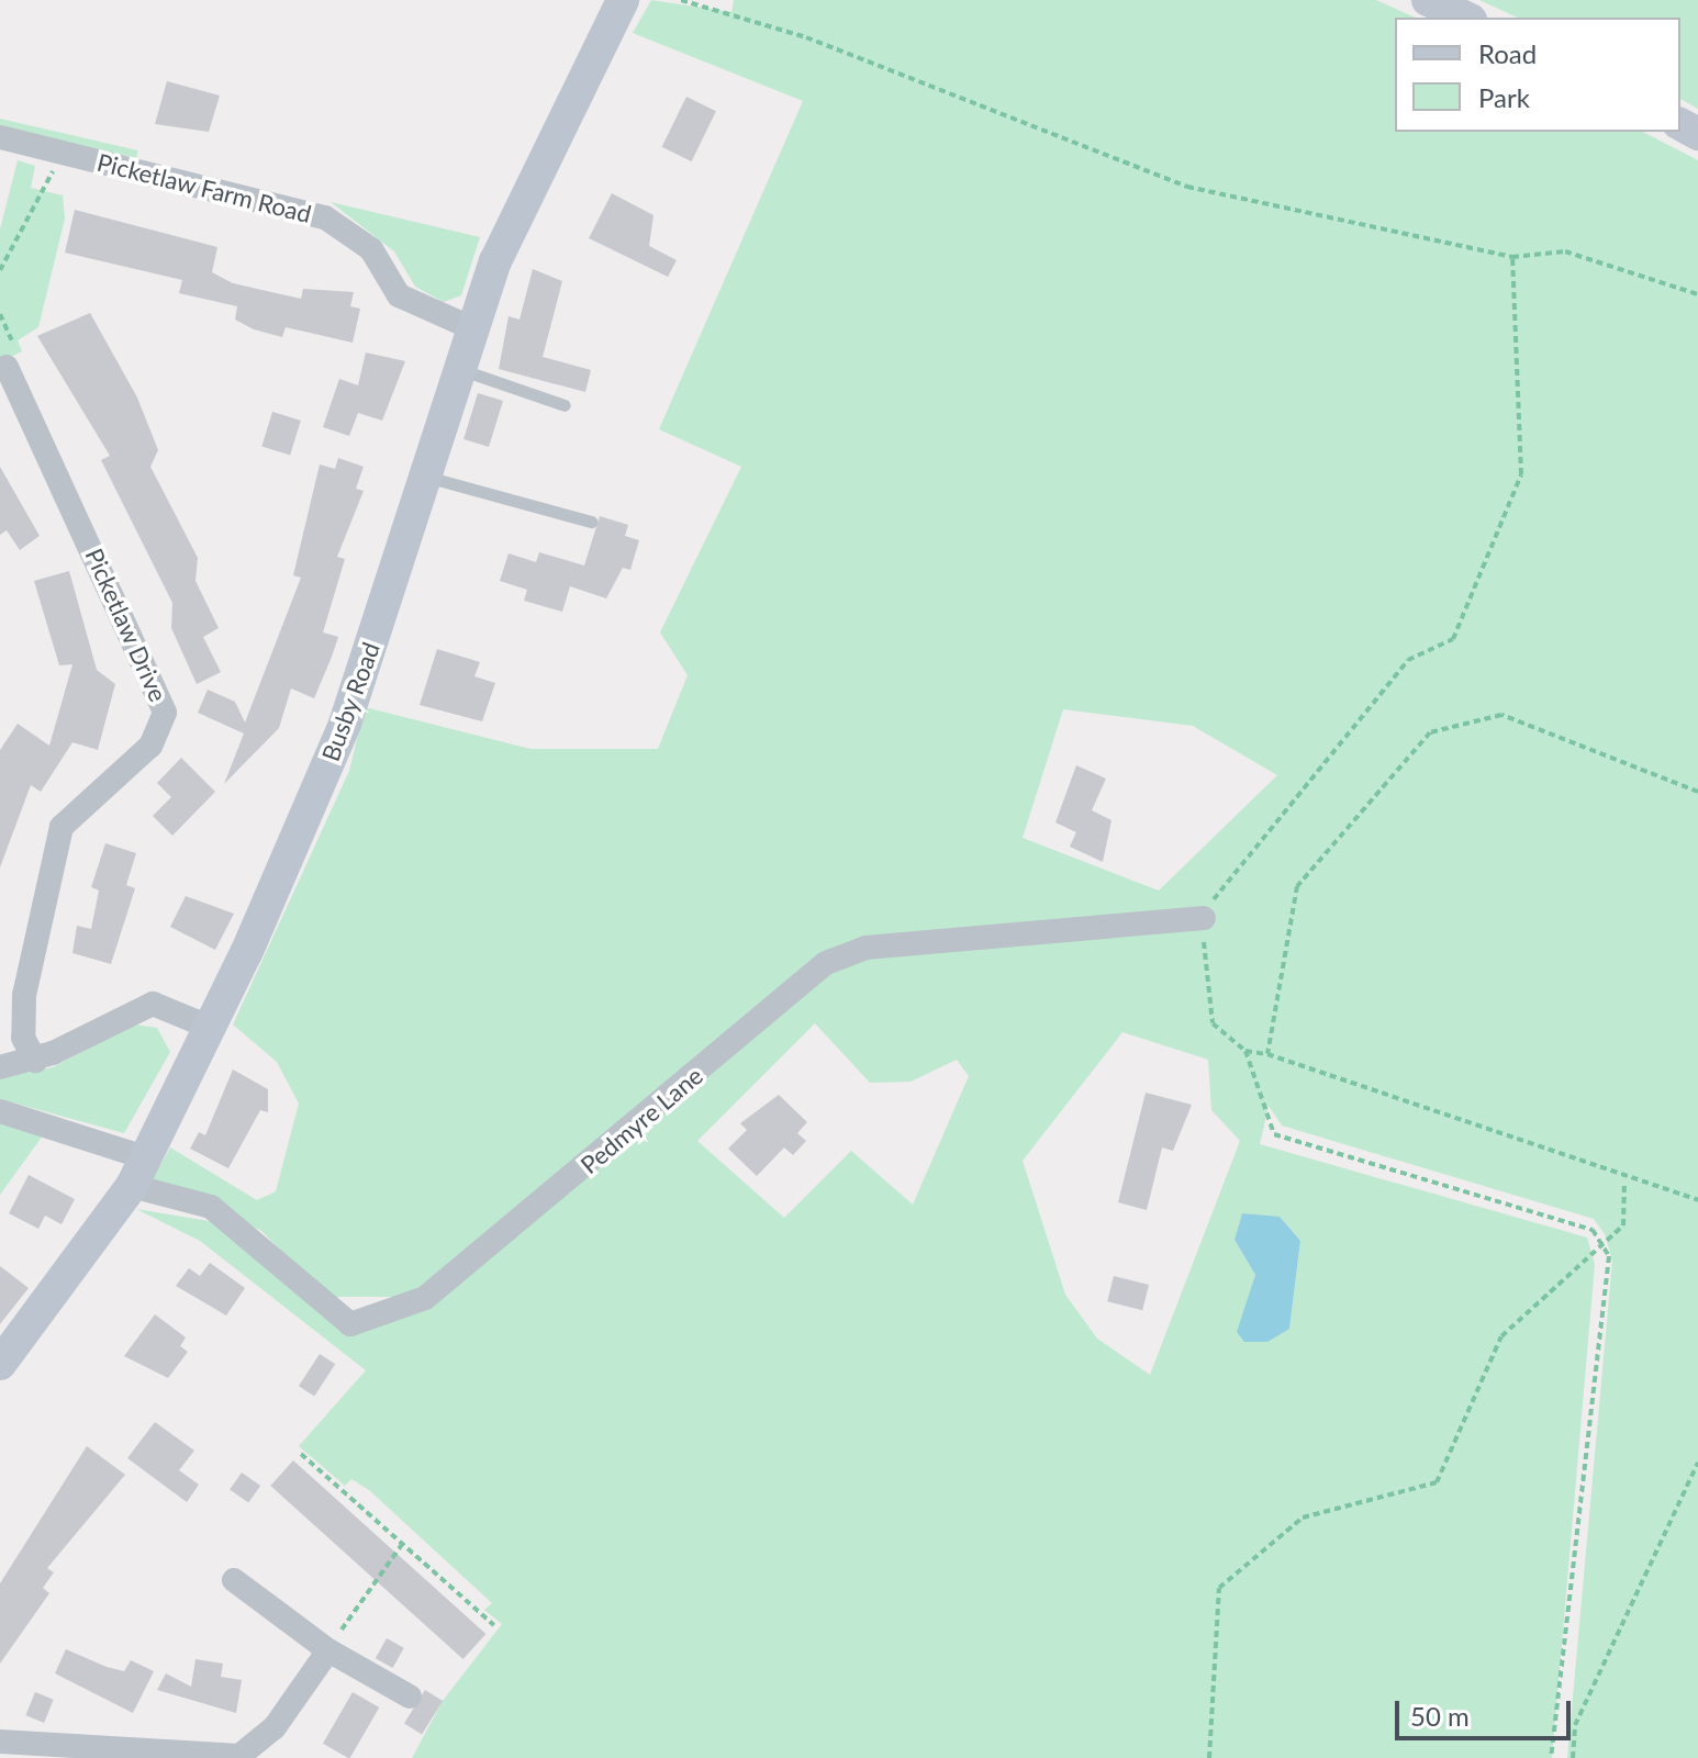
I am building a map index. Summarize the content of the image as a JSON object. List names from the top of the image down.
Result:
{
  "streets": {
    "main road": ["Busby Road"],
    "street": ["Picketlaw Farm Road", "Picketlaw Drive", "Pedmyre Lane"]
  },
  "crossings": [
    ["Picketlaw Farm Road", "Busby Road"],
    ["Busby Road", "Pedmyre Lane"]
  ],
  "legend": ["Road", "Park"],
  "scale_bar": "50 m"
}
